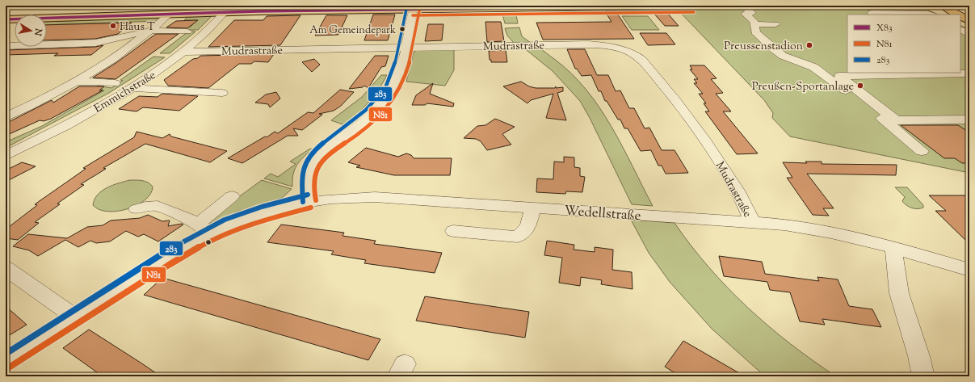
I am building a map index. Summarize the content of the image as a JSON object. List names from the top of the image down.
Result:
{
  "streets": {
    "street": ["Mudrastraße", "Emmichstraße", "Wedellstraße"]
  },
  "crossings": [
    ["Mudrastraße", "Emmichstraße"],
    ["Mudrastraße", "Wedellstraße"]
  ],
  "places": [
    "Haus T",
    "Am Gemeindepark",
    "Preussenstadion",
    "Preußen-Sportanlage"
  ],
  "lines": ["transit line X83", "transit line 283", "transit line N81"],
  "legend": ["X83", "N81", "283"],
  "north": "right"
}
